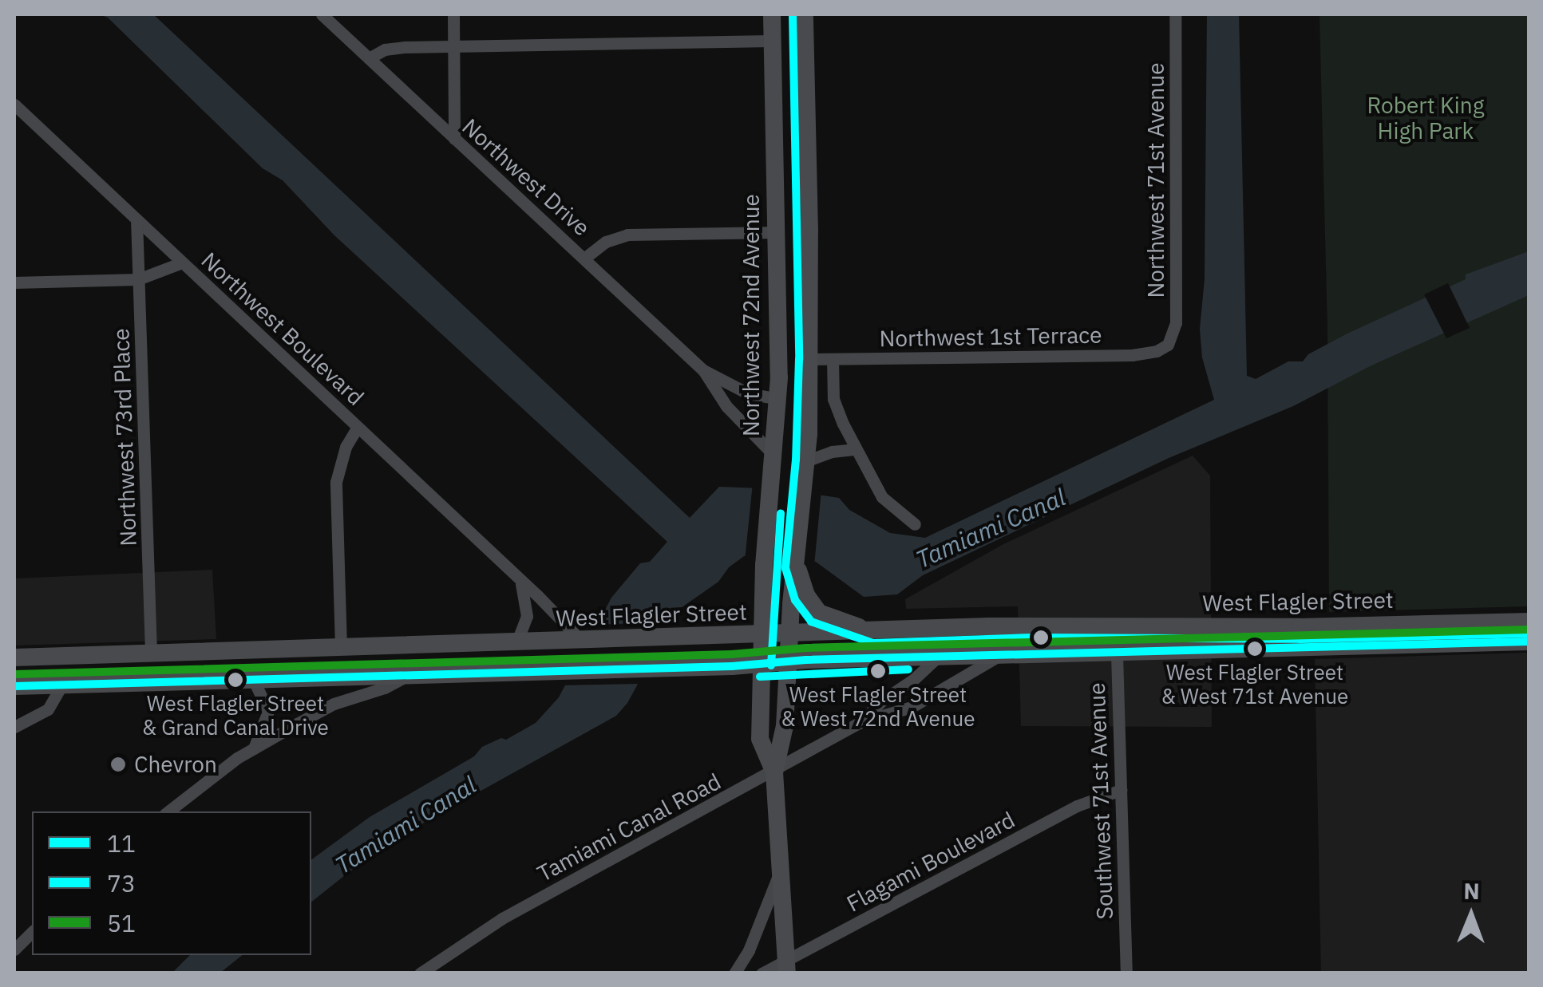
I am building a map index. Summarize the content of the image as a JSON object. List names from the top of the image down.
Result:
{
  "streets": {
    "main road": ["Northwest 72nd Avenue", "West Flagler Street"],
    "street": [
      "Northwest Drive",
      "Northwest 71st Avenue",
      "Northwest Boulevard",
      "Northwest 1st Terrace",
      "Northwest 73rd Place",
      "Southwest 71st Avenue",
      "Tamiami Canal Road",
      "Flagami Boulevard"
    ]
  },
  "crossings": [
    ["Northwest Drive", "Northwest 72nd Avenue"],
    ["Northwest 71st Avenue", "Northwest 1st Terrace"],
    ["Northwest 72nd Avenue", "West Flagler Street"],
    ["Northwest 72nd Avenue", "Tamiami Canal Road"],
    ["Northwest Boulevard", "Northwest 73rd Place"],
    ["Northwest Boulevard", "West Flagler Street"],
    ["Northwest 73rd Place", "West Flagler Street"],
    ["West Flagler Street", "Southwest 71st Avenue"],
    ["West Flagler Street", "Tamiami Canal Road"],
    ["Southwest 71st Avenue", "Flagami Boulevard"]
  ],
  "water": ["Tamiami Canal"],
  "parks": ["Robert King High Park"],
  "places": [
    "West Flagler Street & West 71st Avenue",
    "West Flagler Street & West 72nd Avenue",
    "West Flagler Street & Grand Canal Drive",
    "Chevron"
  ],
  "lines": ["transit line 73", "transit line 51", "transit line 11"],
  "legend": ["11", "73", "51"],
  "north": "top"
}
